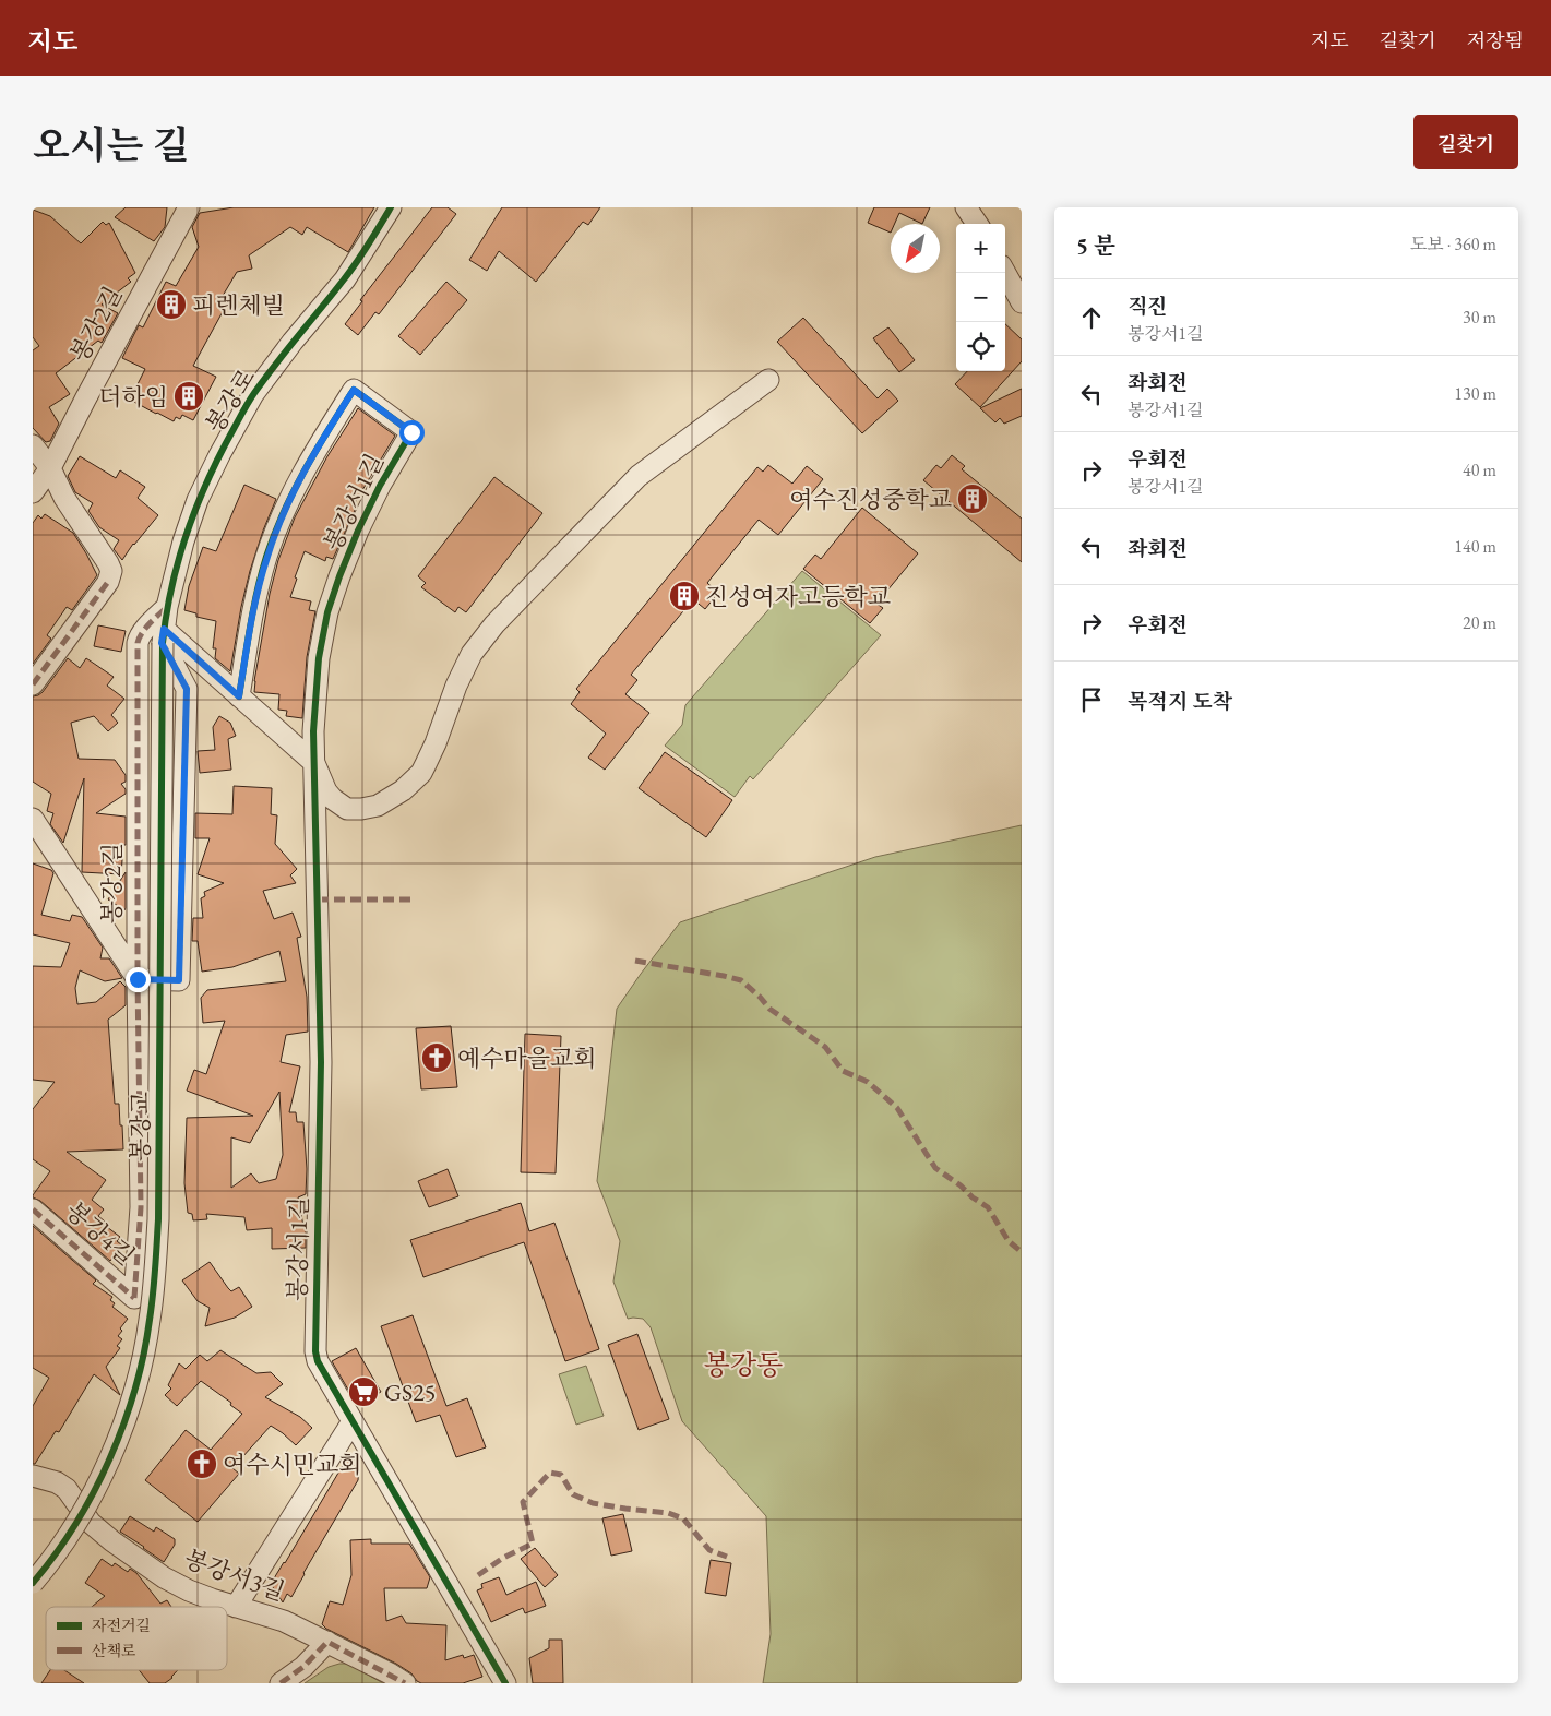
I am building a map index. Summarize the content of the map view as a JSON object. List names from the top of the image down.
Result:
{
  "streets": {
    "street": [
      "봉강2길",
      "봉강로",
      "봉강서1길",
      "봉강교",
      "봉강4길",
      "봉강서3길"
    ]
  },
  "crossings": [
    ["봉강2길", "봉강로"],
    ["봉강2길", "봉강4길"],
    ["봉강로", "봉강교"]
  ],
  "districts": ["봉강동"],
  "places": {
    "building": [
      "피렌체빌",
      "더하임",
      "여수진성중학교",
      "진성여자고등학교"
    ],
    "church": ["예수마을교회", "여수시민교회"],
    "supermarket": ["GS25"]
  },
  "legend": ["자전거길", "산책로"],
  "north": "bottom left",
  "page": {
    "header": "지도",
    "nav": ["지도", "길찾기", "저장됨"],
    "title": "오시는 길",
    "buttons": "길찾기",
    "heading": ["5 분", "도보 · 360 m"],
    "map_buttons": ["+", "−"],
    "list": [
      ["직진", "봉강서1길", "30 m"],
      ["좌회전", "봉강서1길", "130 m"],
      ["우회전", "봉강서1길", "40 m"],
      ["좌회전", "140 m"],
      ["우회전", "20 m"],
      "목적지 도착"
    ]
  }
}
